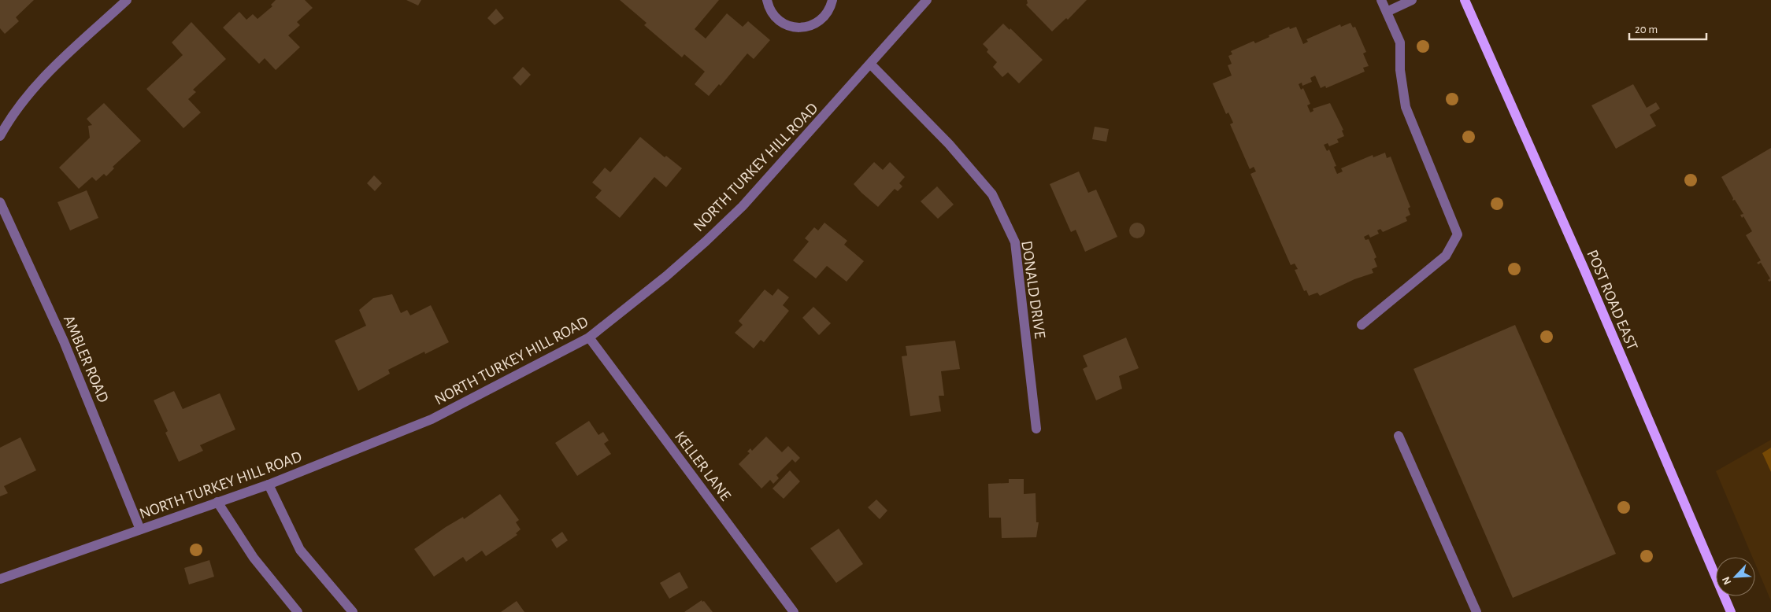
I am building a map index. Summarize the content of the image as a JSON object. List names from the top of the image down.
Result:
{
  "streets": {
    "main road": ["POST ROAD EAST"],
    "street": [
      "NORTH TURKEY HILL ROAD",
      "DONALD DRIVE",
      "AMBLER ROAD",
      "KELLER LANE"
    ]
  },
  "crossings": [
    ["NORTH TURKEY HILL ROAD", "DONALD DRIVE"],
    ["NORTH TURKEY HILL ROAD", "AMBLER ROAD"],
    ["NORTH TURKEY HILL ROAD", "KELLER LANE"]
  ],
  "scale_bar": "20 m",
  "north": "bottom left"
}
